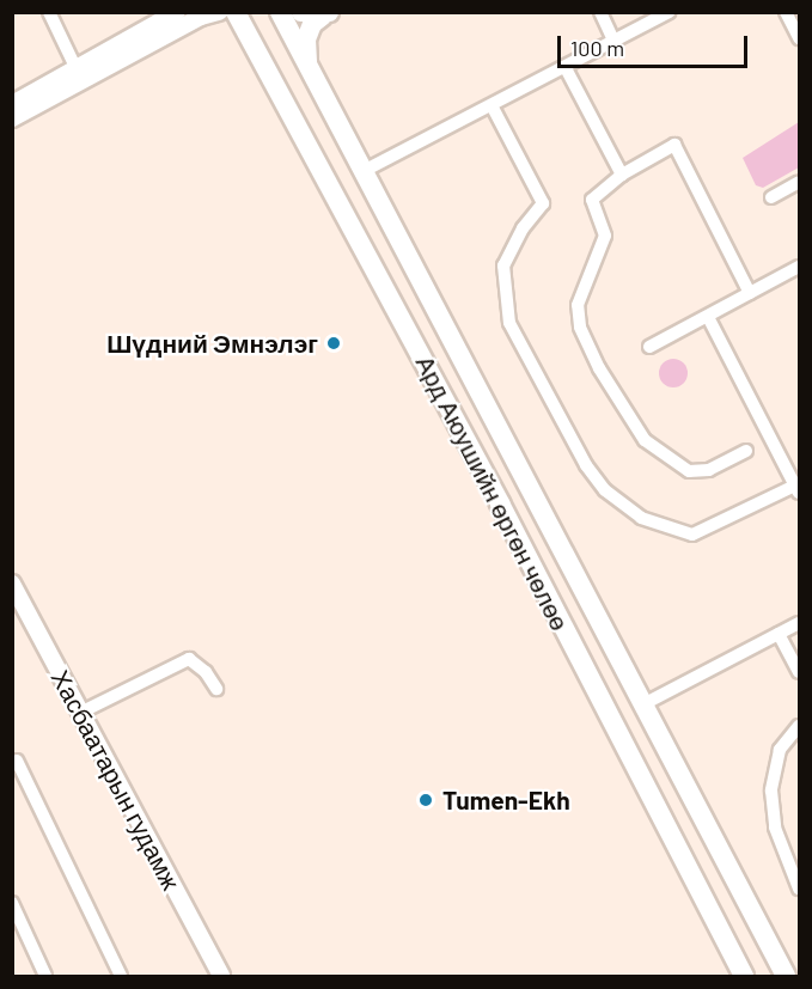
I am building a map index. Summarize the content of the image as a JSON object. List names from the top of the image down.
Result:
{
  "streets": {
    "main road": ["Ард Аюушийн өргөн чөлөө"],
    "street": ["Хасбаатарын гудамж"]
  },
  "places": ["Шүдний Эмнэлэг", "Tumen-Ekh"],
  "scale_bar": "100 m"
}
